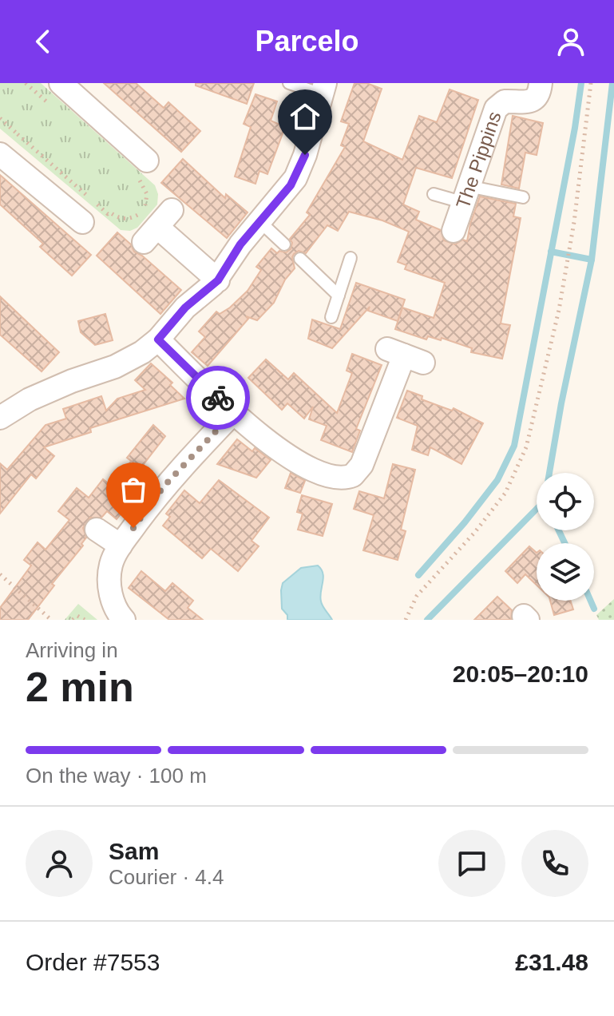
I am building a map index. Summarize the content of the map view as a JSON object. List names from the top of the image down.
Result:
{
  "streets": {
    "street": ["The Pippins"]
  },
  "page": {
    "header": "Parcelo",
    "heading": ["2 min", "Arriving in", "20:05–20:10"],
    "panel": [
      "Sam",
      "Courier · 4.4",
      "Order #7553",
      "£31.48"
    ],
    "bar": "On the way · 100 m"
  }
}
